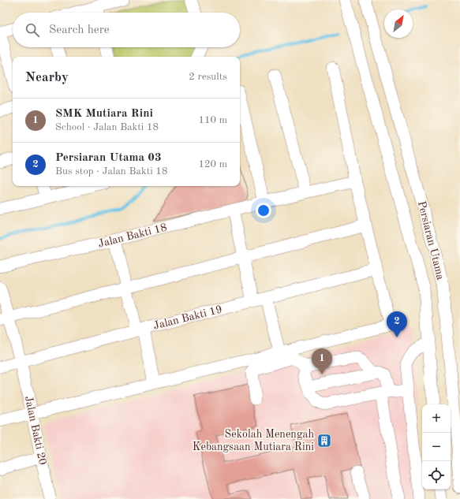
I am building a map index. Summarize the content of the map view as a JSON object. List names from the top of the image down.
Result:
{
  "streets": {
    "street": [
      "Jalan Bakti 18",
      "Persiaran Utama",
      "Jalan Bakti 19",
      "Jalan Bakti 20"
    ]
  },
  "crossings": [
    ["Jalan Bakti 19", "Jalan Bakti 20"]
  ],
  "places": {
    "building": ["Sekolah Menengah Kebangsaan Mutiara Rini"]
  },
  "north": "top right",
  "page": {
    "search": "Search here",
    "heading": ["Nearby", "2 results"],
    "list": [
      {
        "mark": "1",
        "name": "SMK Mutiara Rini",
        "note": "School · Jalan Bakti 18",
        "value": "110 m"
      },
      {
        "mark": "2",
        "name": "Persiaran Utama 03",
        "note": "Bus stop · Jalan Bakti 18",
        "value": "120 m"
      }
    ],
    "pins": ["2", "1"],
    "map_buttons": ["+", "−"]
  }
}
